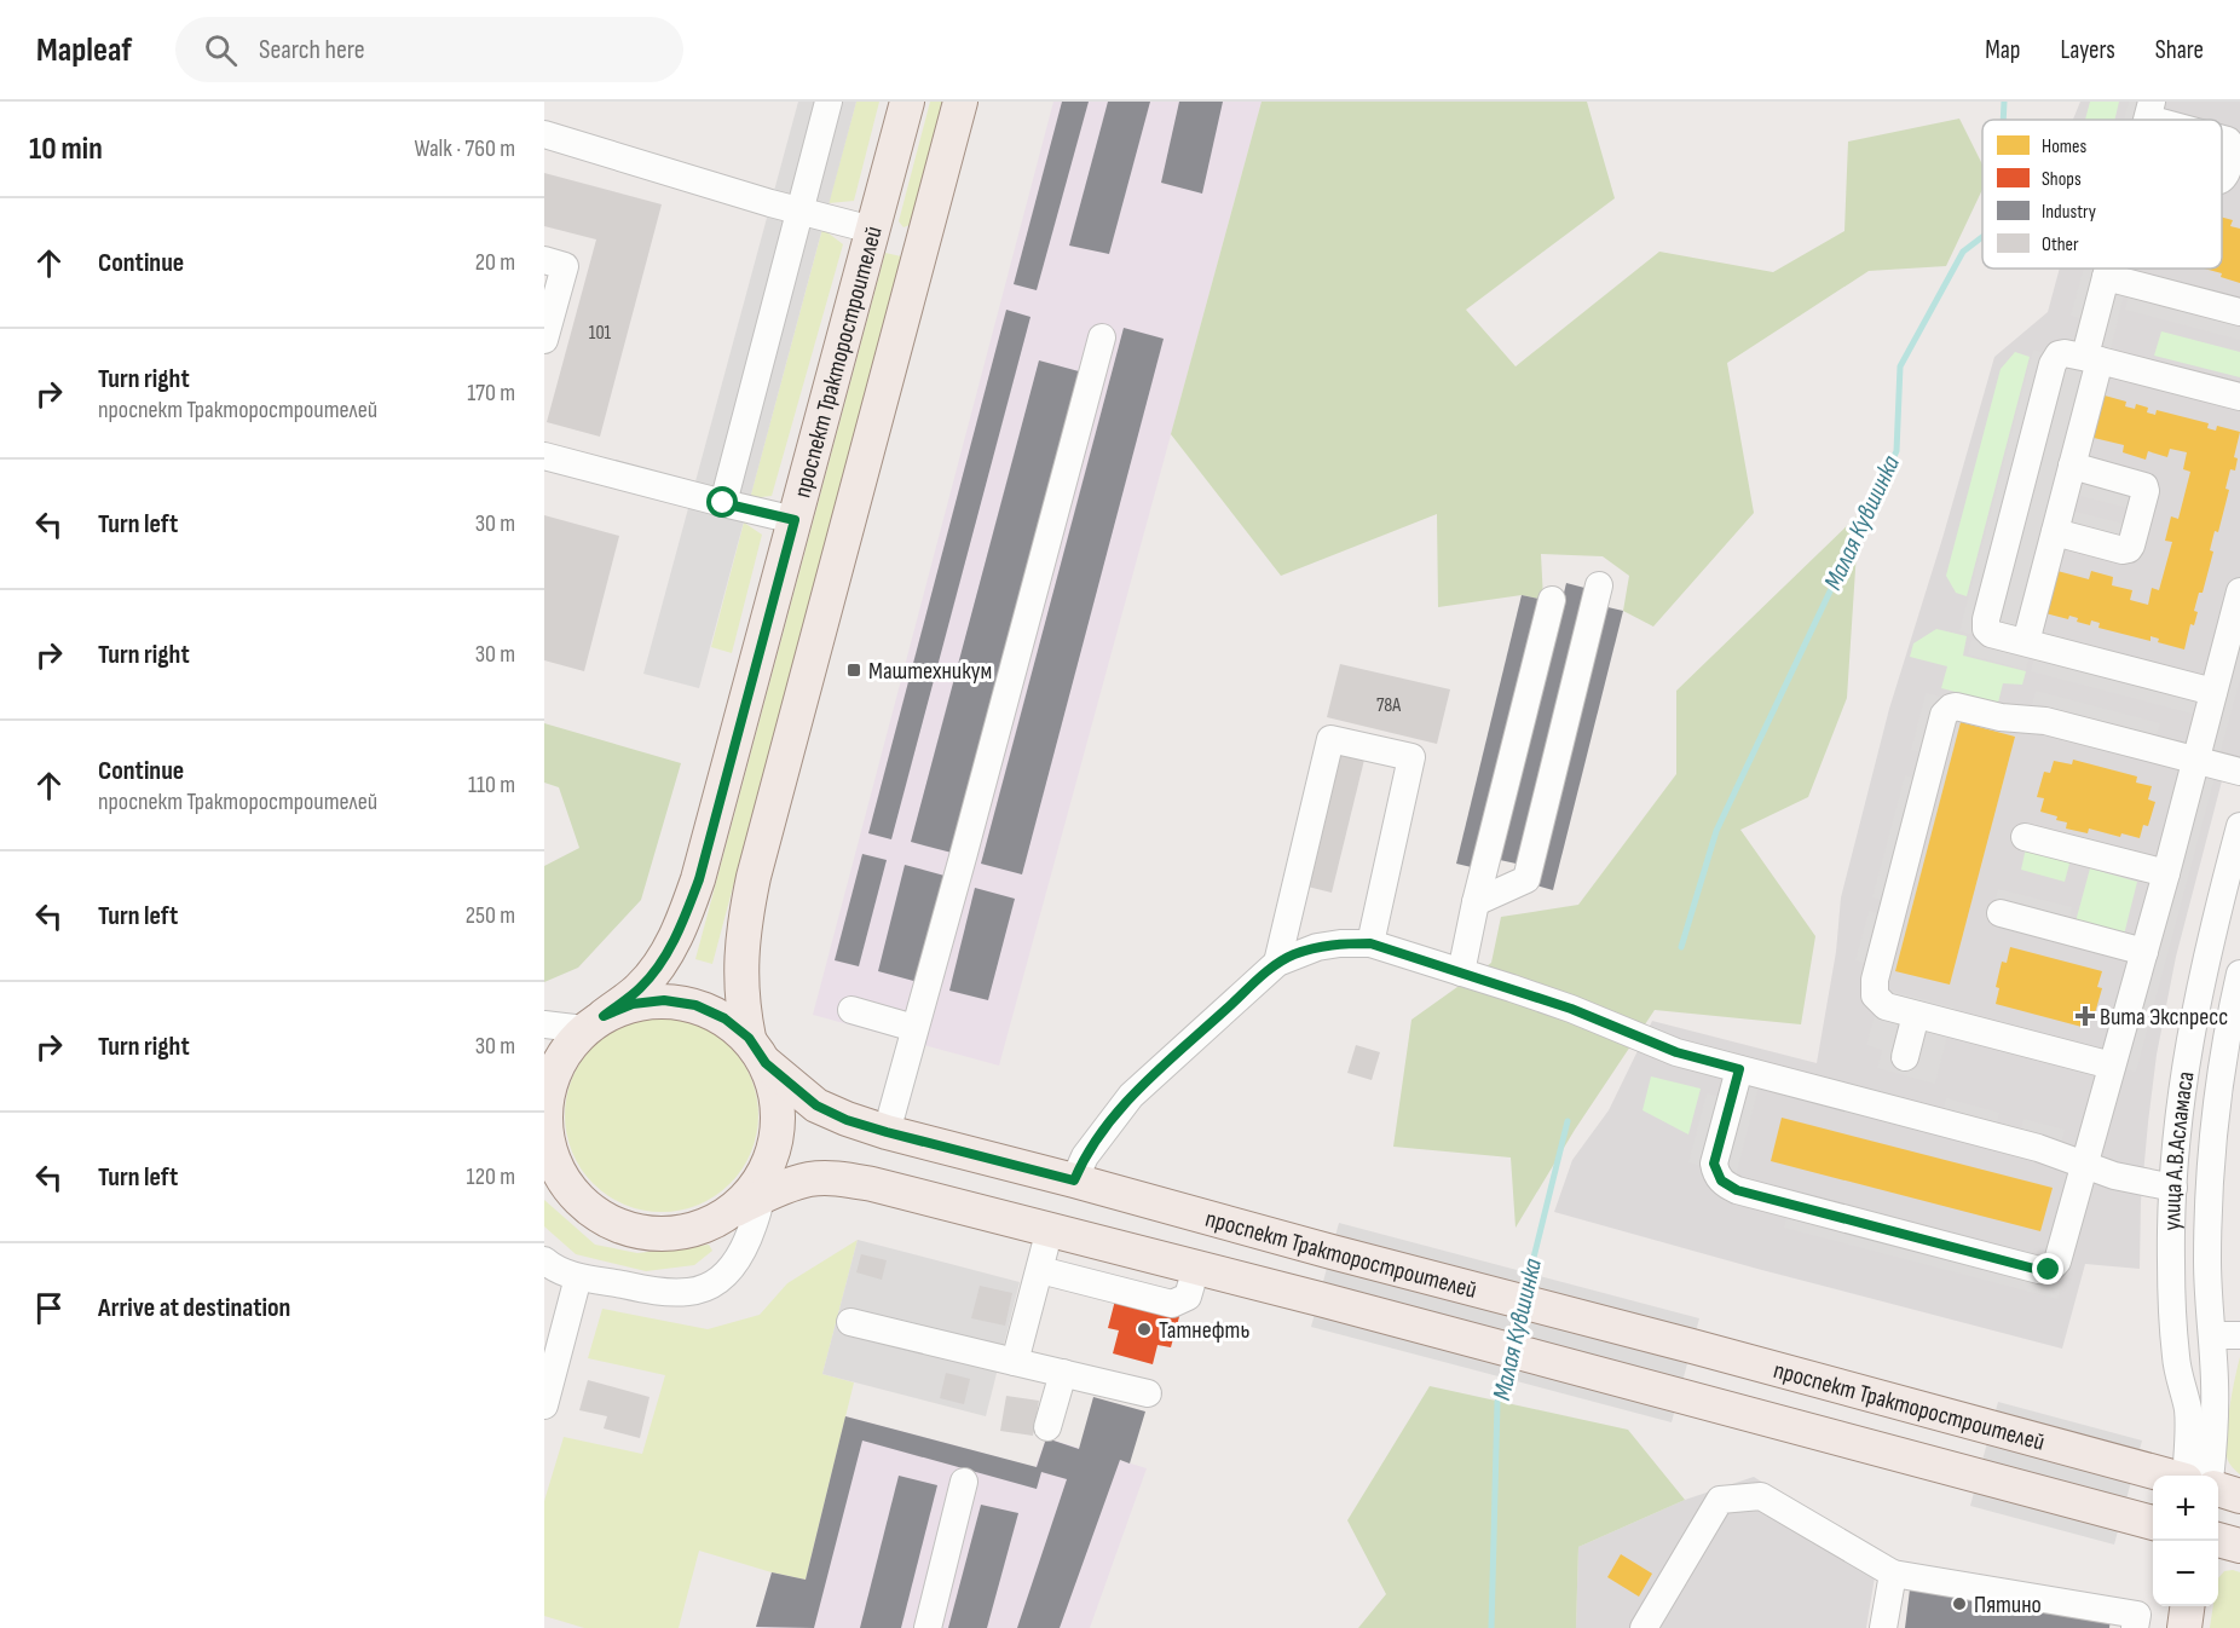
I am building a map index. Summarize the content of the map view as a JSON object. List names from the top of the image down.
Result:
{
  "streets": {
    "main road": ["проспект Тракторостроителей"],
    "street": ["улица А.В.Асламаса"]
  },
  "water": ["Малая Кувшинка"],
  "places": {
    "transit": ["Маштехникум"],
    "health": ["Вита Экспресс"],
    "other": ["Татнефть", "Пятино"]
  },
  "house_numbers": ["101", "78А"],
  "legend": [
    "Homes",
    "Shops",
    "Industry",
    "Other"
  ],
  "page": {
    "header": "Mapleaf",
    "search": "Search here",
    "nav": ["Map", "Layers", "Share"],
    "heading": ["10 min", "Walk · 760 m"],
    "list": [
      ["Continue", "20 m"],
      ["Turn right", "проспект Тракторостроителей", "170 m"],
      ["Turn left", "30 m"],
      ["Turn right", "30 m"],
      ["Continue", "проспект Тракторостроителей", "110 m"],
      ["Turn left", "250 m"],
      ["Turn right", "30 m"],
      ["Turn left", "120 m"],
      "Arrive at destination"
    ],
    "map_buttons": ["+", "−"]
  }
}
